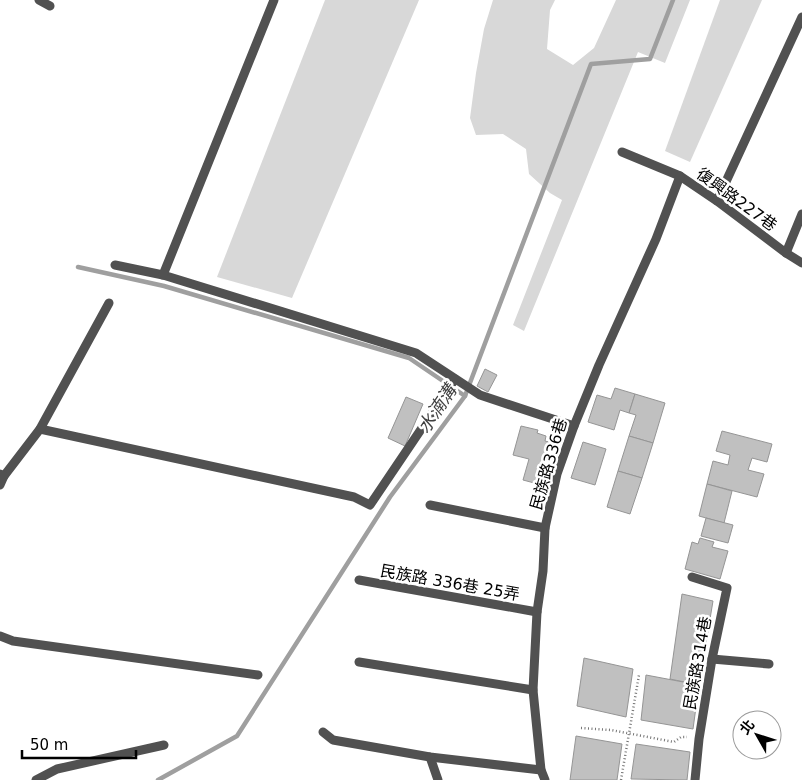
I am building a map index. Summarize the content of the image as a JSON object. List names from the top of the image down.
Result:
{
  "streets": {
    "lane": [
      "復興路227巷",
      "民族路336巷",
      "民族路 336巷 25弄",
      "民族路314巷"
    ]
  },
  "crossings": [
    ["復興路227巷", "民族路336巷"],
    ["民族路336巷", "民族路 336巷 25弄"]
  ],
  "water": ["水湳溝"],
  "scale_bar": "50 m",
  "north": "top left"
}
